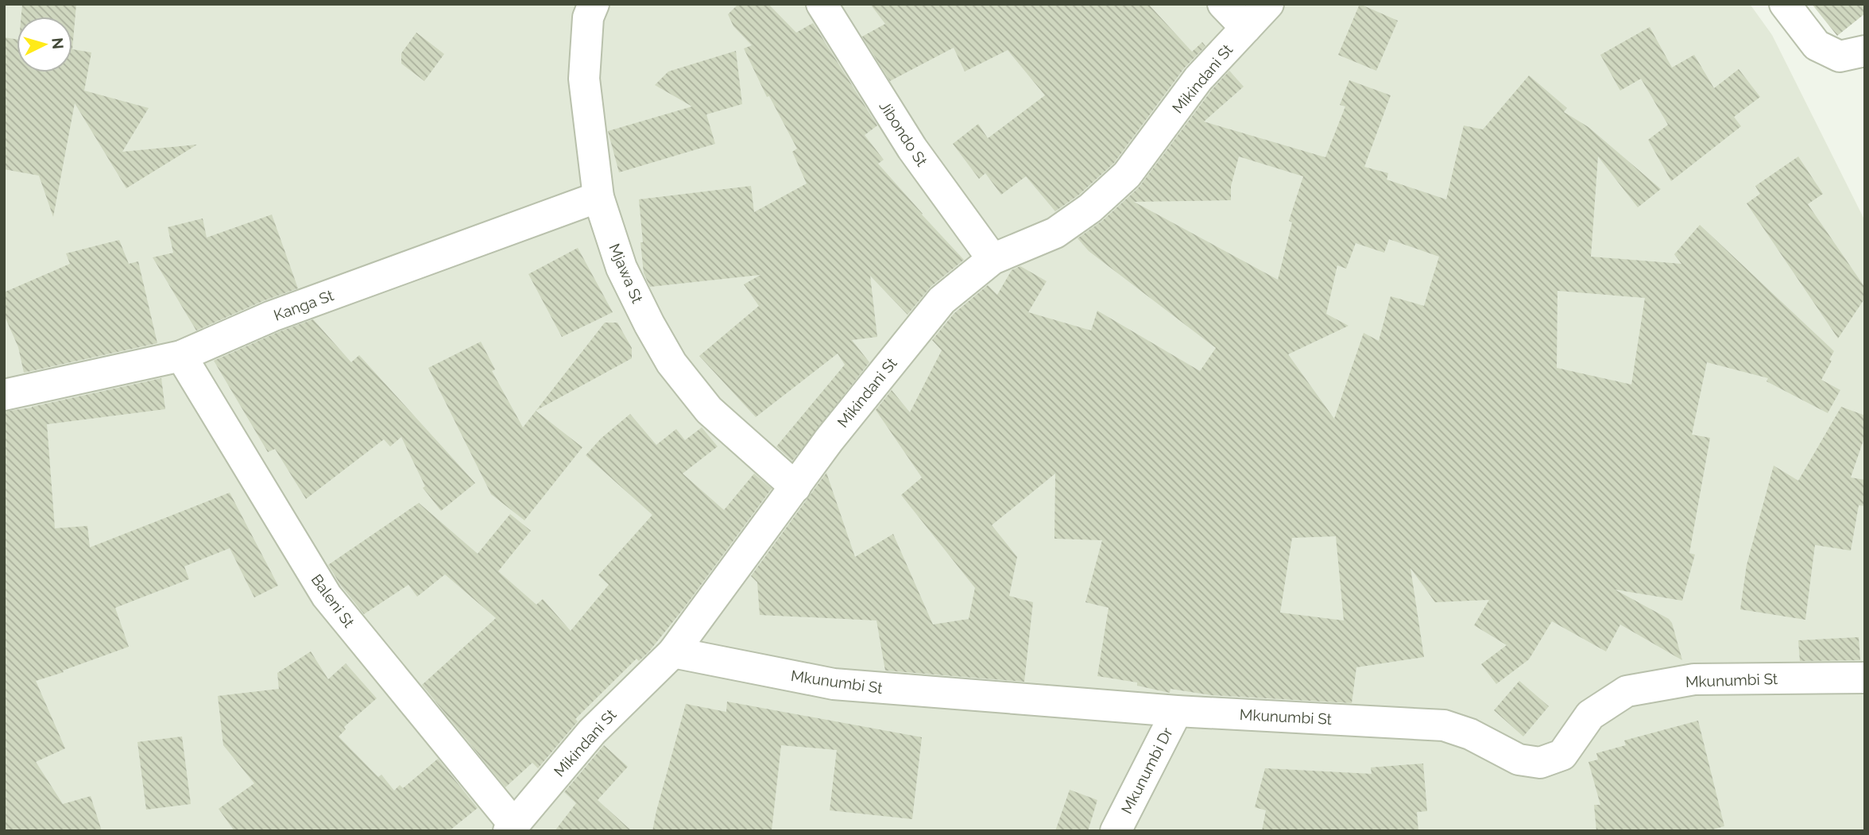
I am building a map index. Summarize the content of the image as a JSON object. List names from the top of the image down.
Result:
{
  "streets": {
    "street": [
      "Mikindani St",
      "Jibondo St",
      "Mjawa St",
      "Kanga St",
      "Baleni St",
      "Mkunumbi St",
      "Mkunumbi Dr"
    ]
  },
  "crossings": [
    ["Mikindani St", "Jibondo St"],
    ["Mikindani St", "Mjawa St"],
    ["Mikindani St", "Baleni St"],
    ["Mikindani St", "Mkunumbi St"],
    ["Mjawa St", "Kanga St"],
    ["Kanga St", "Baleni St"],
    ["Mkunumbi St", "Mkunumbi Dr"]
  ],
  "north": "right"
}
